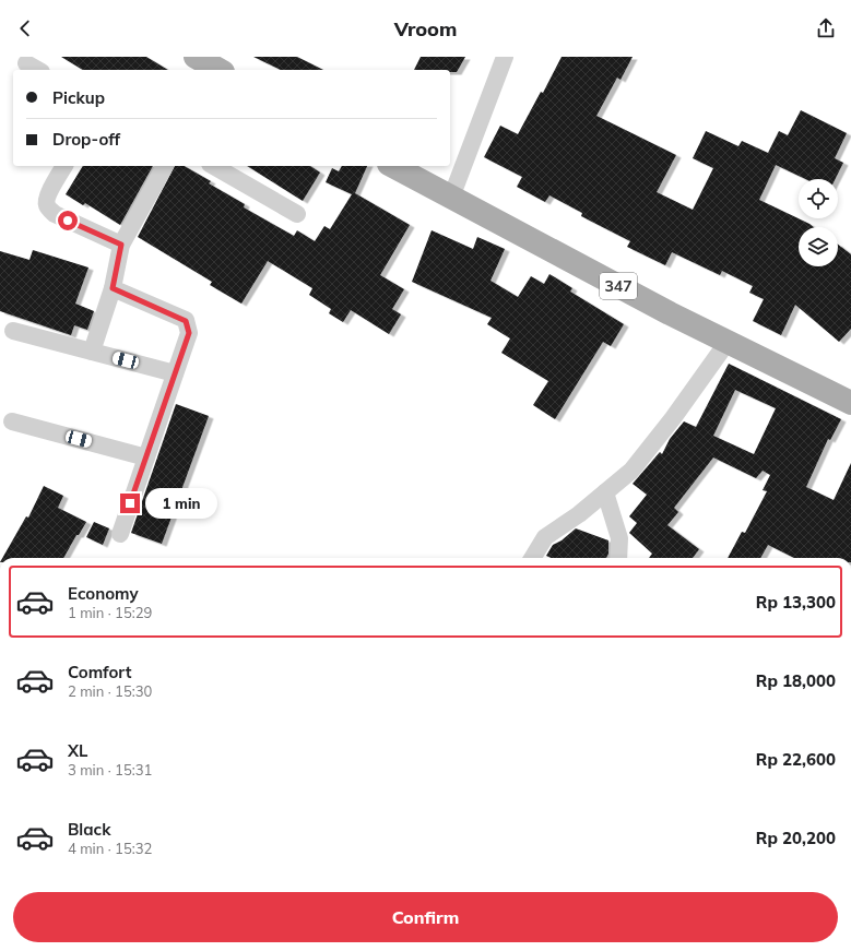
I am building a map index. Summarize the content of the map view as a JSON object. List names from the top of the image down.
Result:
{
  "streets": {
    "main road": ["347"]
  },
  "page": {
    "header": "Vroom",
    "banner": ["Pickup", "Drop-off"],
    "bubble": "1 min",
    "list": [
      {
        "name": "Economy",
        "note": "1 min · 15:29",
        "value": "Rp 13,300"
      },
      {
        "name": "Comfort",
        "note": "2 min · 15:30",
        "value": "Rp 18,000"
      },
      {
        "name": "XL",
        "note": "3 min · 15:31",
        "value": "Rp 22,600"
      },
      {
        "name": "Black",
        "note": "4 min · 15:32",
        "value": "Rp 20,200"
      }
    ],
    "buttons": "Confirm"
  }
}
